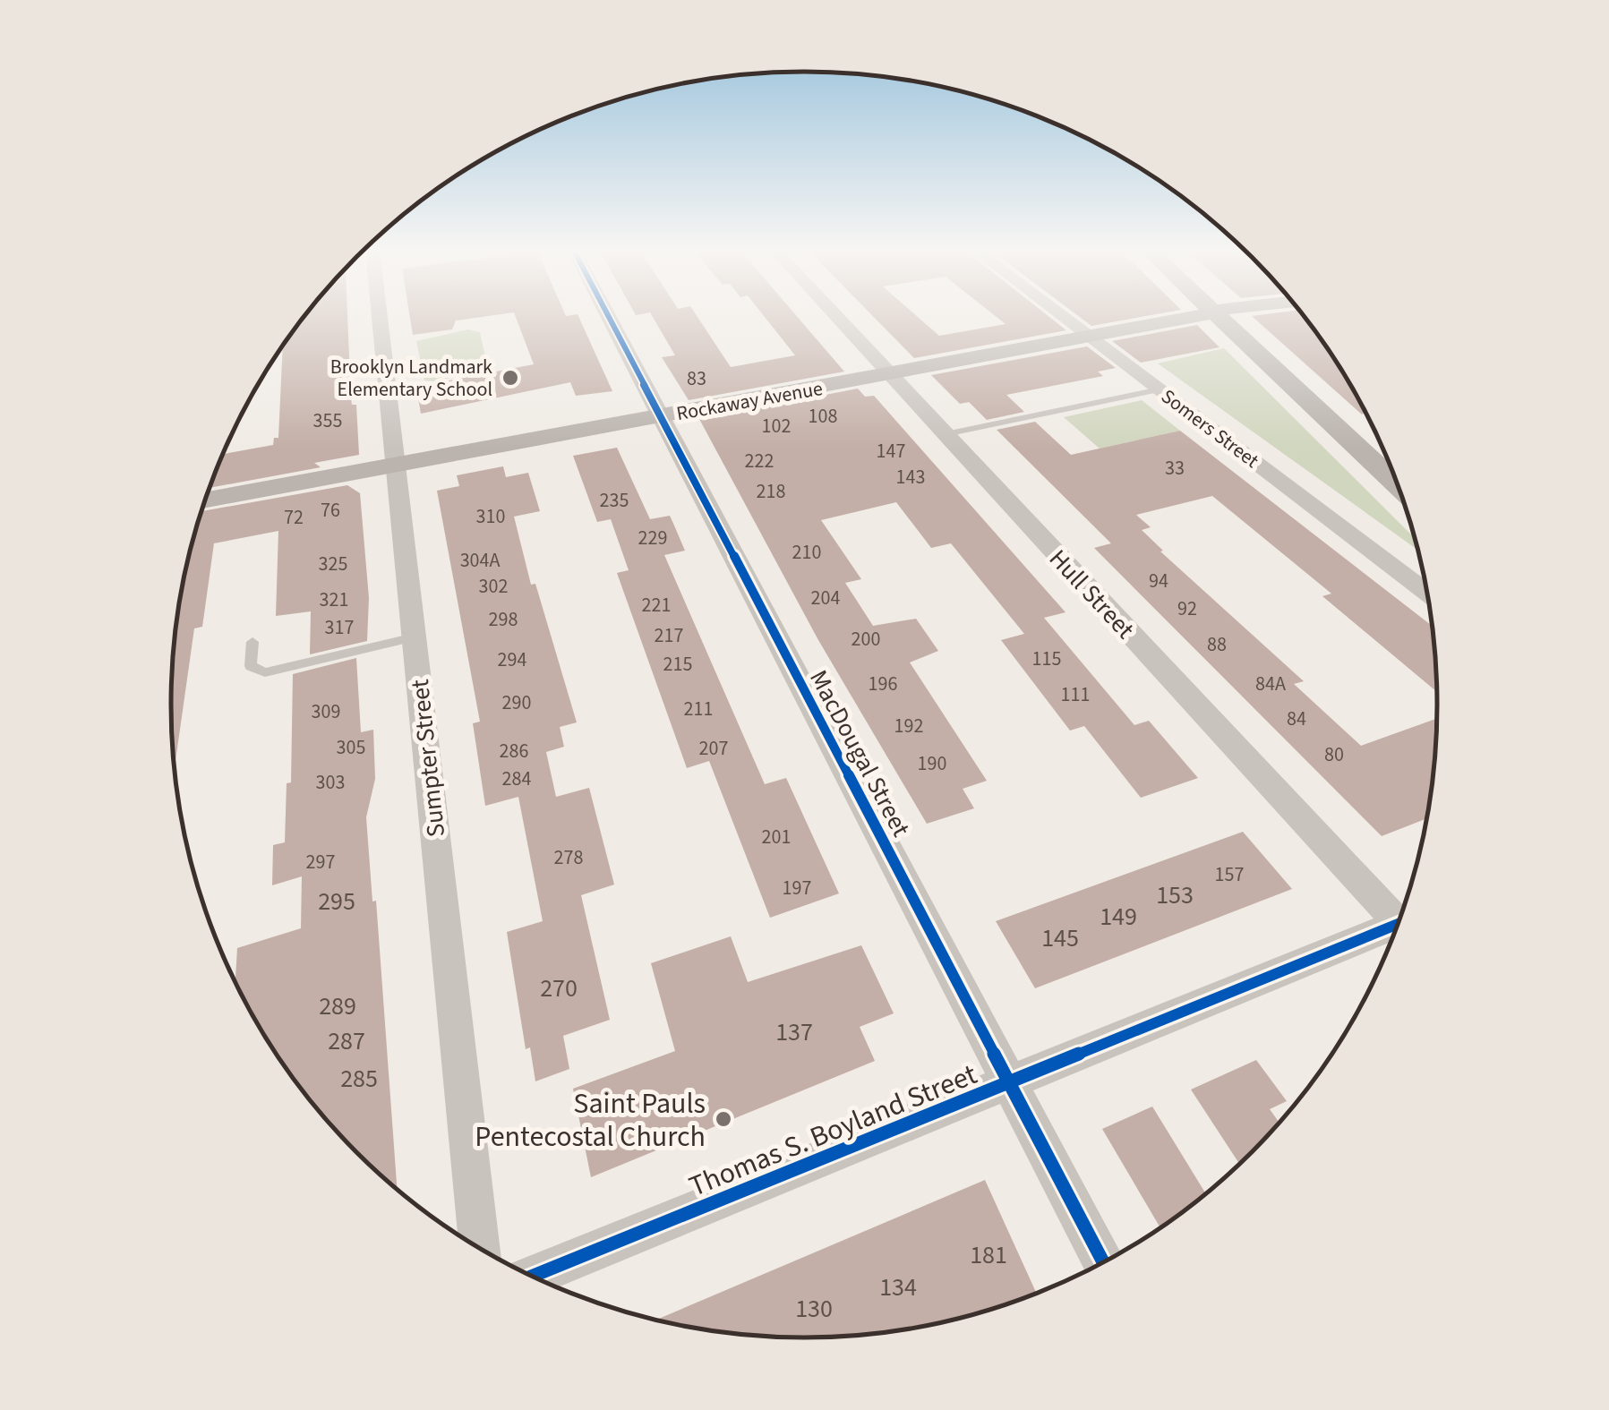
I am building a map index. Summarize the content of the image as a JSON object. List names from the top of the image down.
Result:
{
  "streets": {
    "main road": ["Rockaway Avenue"],
    "street": [
      "Somers Street",
      "Hull Street",
      "MacDougal Street",
      "Sumpter Street",
      "Thomas S. Boyland Street"
    ]
  },
  "crossings": [
    ["Rockaway Avenue", "Somers Street"],
    ["Rockaway Avenue", "Hull Street"],
    ["Rockaway Avenue", "MacDougal Street"],
    ["Rockaway Avenue", "Sumpter Street"],
    ["MacDougal Street", "Thomas S. Boyland Street"]
  ],
  "places": ["Brooklyn Landmark Elementary School", "Saint Pauls Pentecostal Church"],
  "house_numbers": [
    "83",
    "108",
    "355",
    "102",
    "147",
    "222",
    "33",
    "143",
    "218",
    "235",
    "76",
    "310",
    "72",
    "229",
    "210",
    "304A",
    "325",
    "94",
    "302",
    "204",
    "321",
    "221",
    "92",
    "298",
    "317",
    "217",
    "200",
    "88",
    "115",
    "294",
    "215",
    "196",
    "84A",
    "111",
    "290",
    "211",
    "309",
    "84",
    "192",
    "305",
    "207",
    "286",
    "80",
    "190",
    "284",
    "303",
    "201",
    "278",
    "297",
    "157",
    "197",
    "153",
    "295",
    "149",
    "145",
    "270",
    "289",
    "137",
    "287",
    "285",
    "181",
    "134",
    "130"
  ]
}
